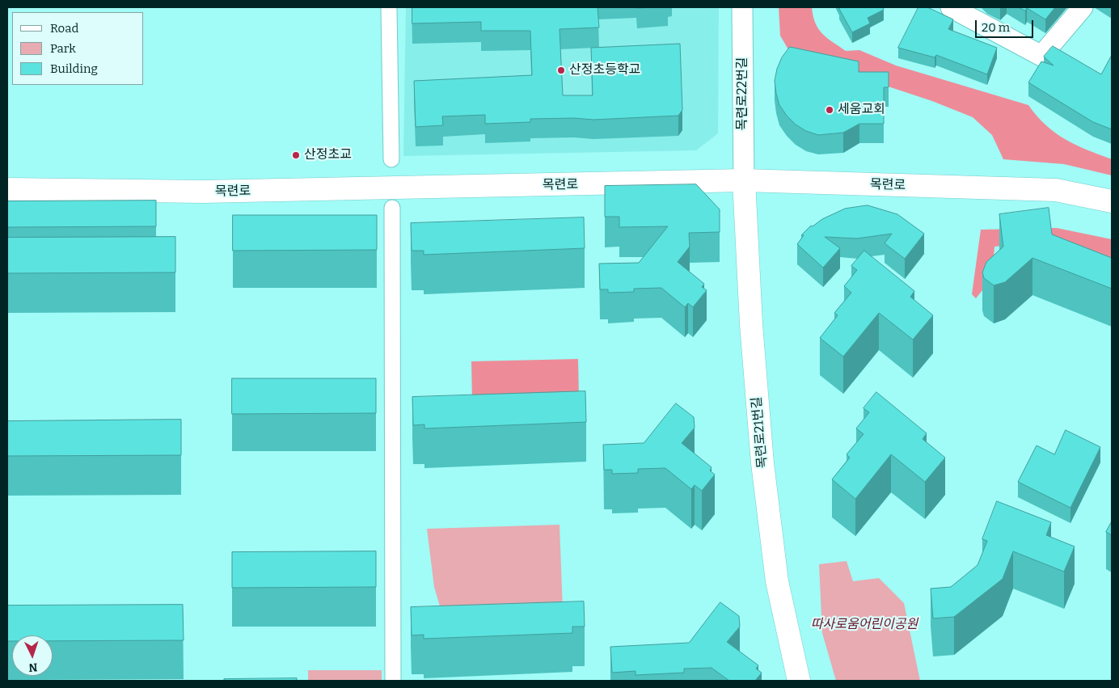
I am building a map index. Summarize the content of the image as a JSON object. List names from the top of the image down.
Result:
{
  "streets": {
    "main road": ["목련로", "목련로21번길"],
    "street": ["목련로22번길"]
  },
  "crossings": [
    ["목련로22번길", "목련로"],
    ["목련로22번길", "목련로21번길"],
    ["목련로", "목련로21번길"]
  ],
  "parks": ["따사로움어린이공원"],
  "places": ["산정초등학교", "세움교회", "산정초교"],
  "legend": ["Road", "Park", "Building"],
  "scale_bar": "20 m",
  "north": "bottom"
}
